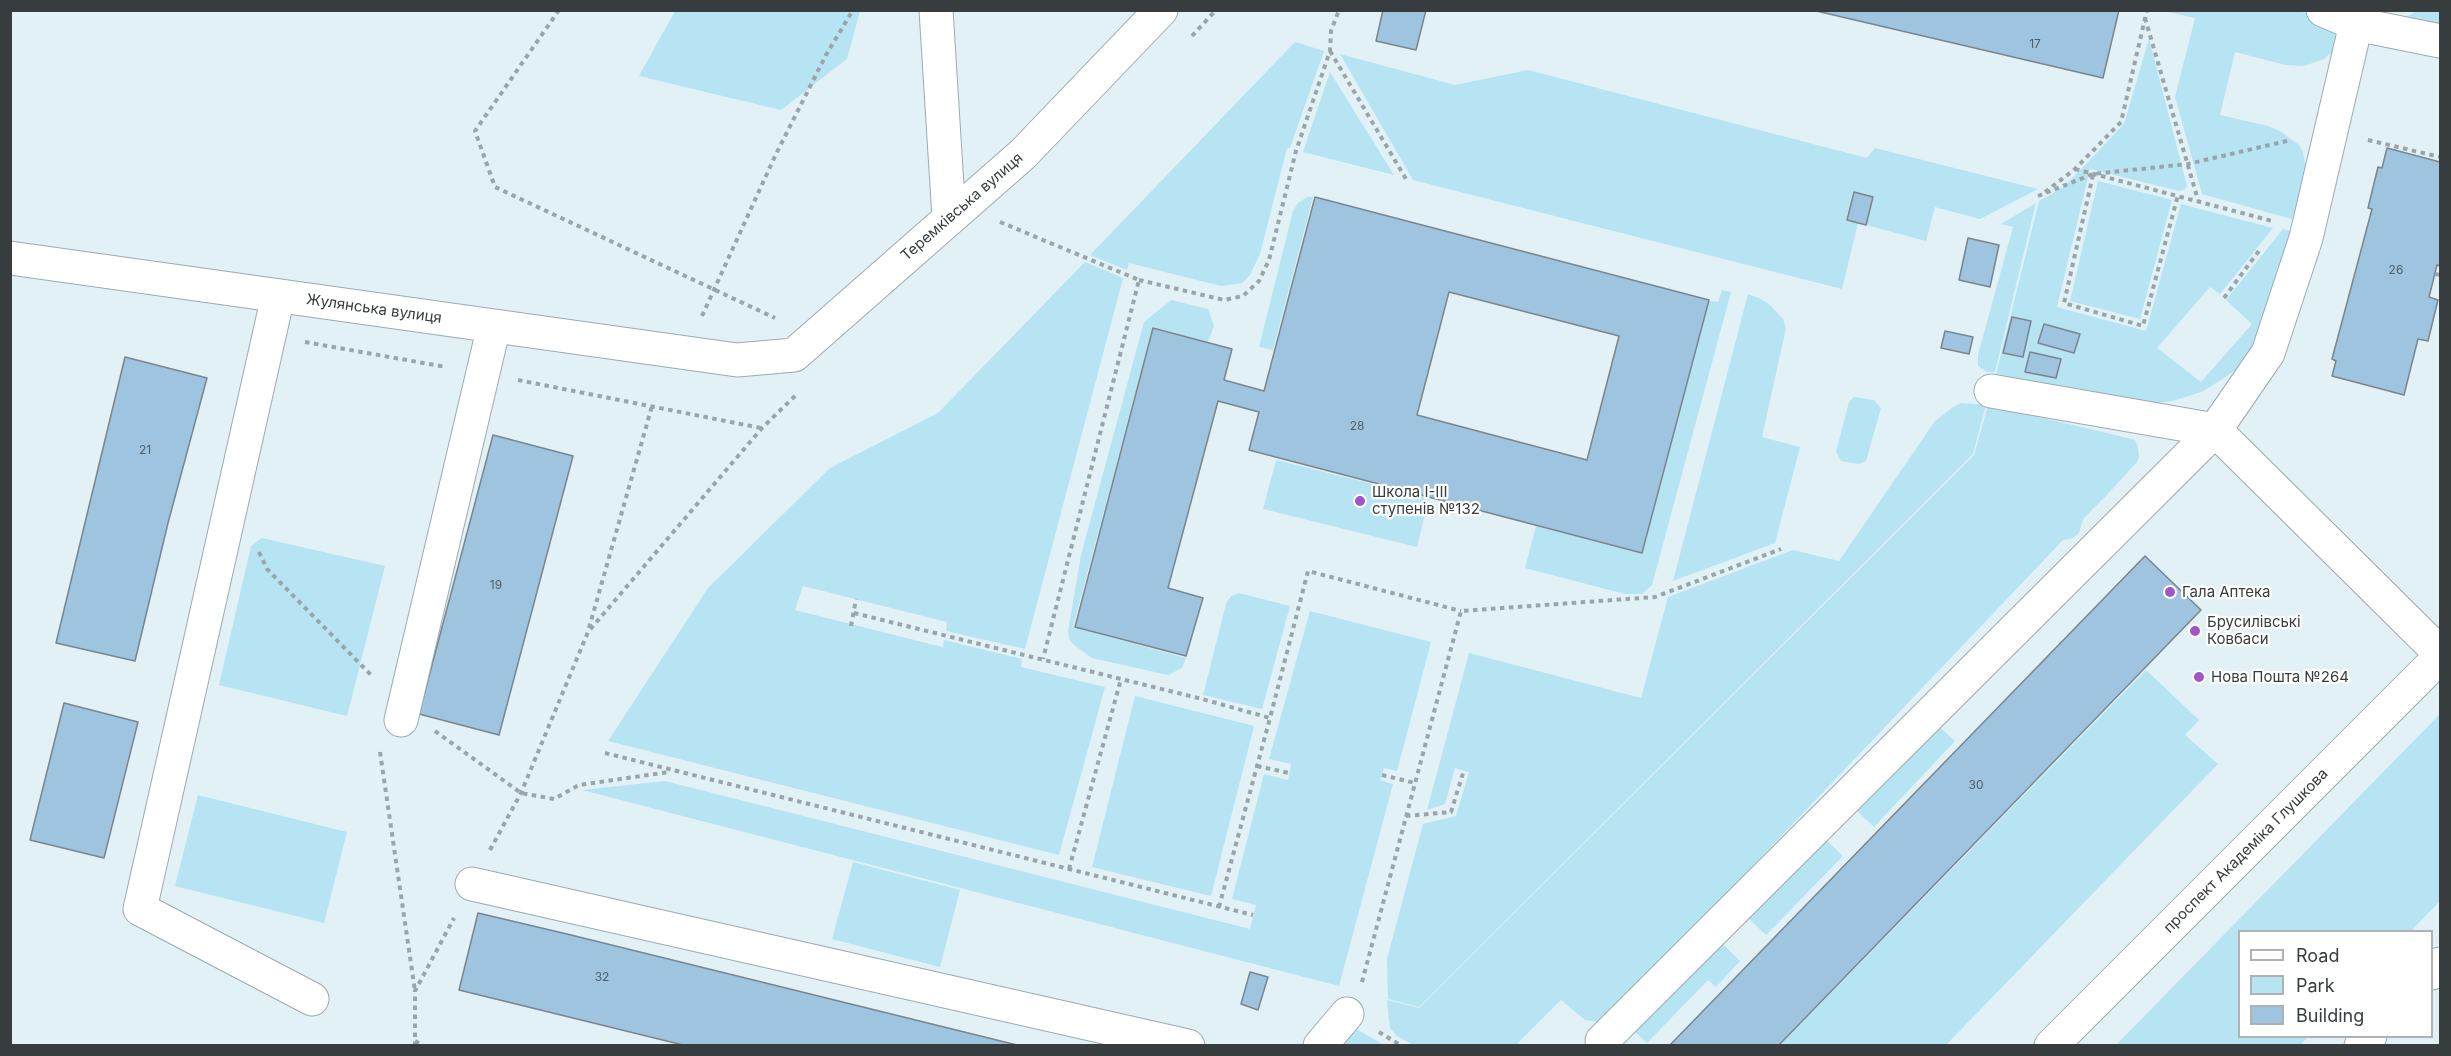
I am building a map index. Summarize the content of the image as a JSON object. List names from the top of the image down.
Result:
{
  "streets": {
    "main road": ["Теремківська вулиця", "Жулянська вулиця", "проспект Академіка Глушкова"]
  },
  "crossings": [
    ["Теремківська вулиця", "Жулянська вулиця"]
  ],
  "places": [
    "Школа І-ІІІ ступенів №132",
    "Гала Аптека",
    "Брусилівські Ковбаси",
    "Нова Пошта №264"
  ],
  "house_numbers": [
    "17",
    "26",
    "28",
    "21",
    "19",
    "30",
    "32"
  ],
  "legend": ["Road", "Park", "Building"]
}
